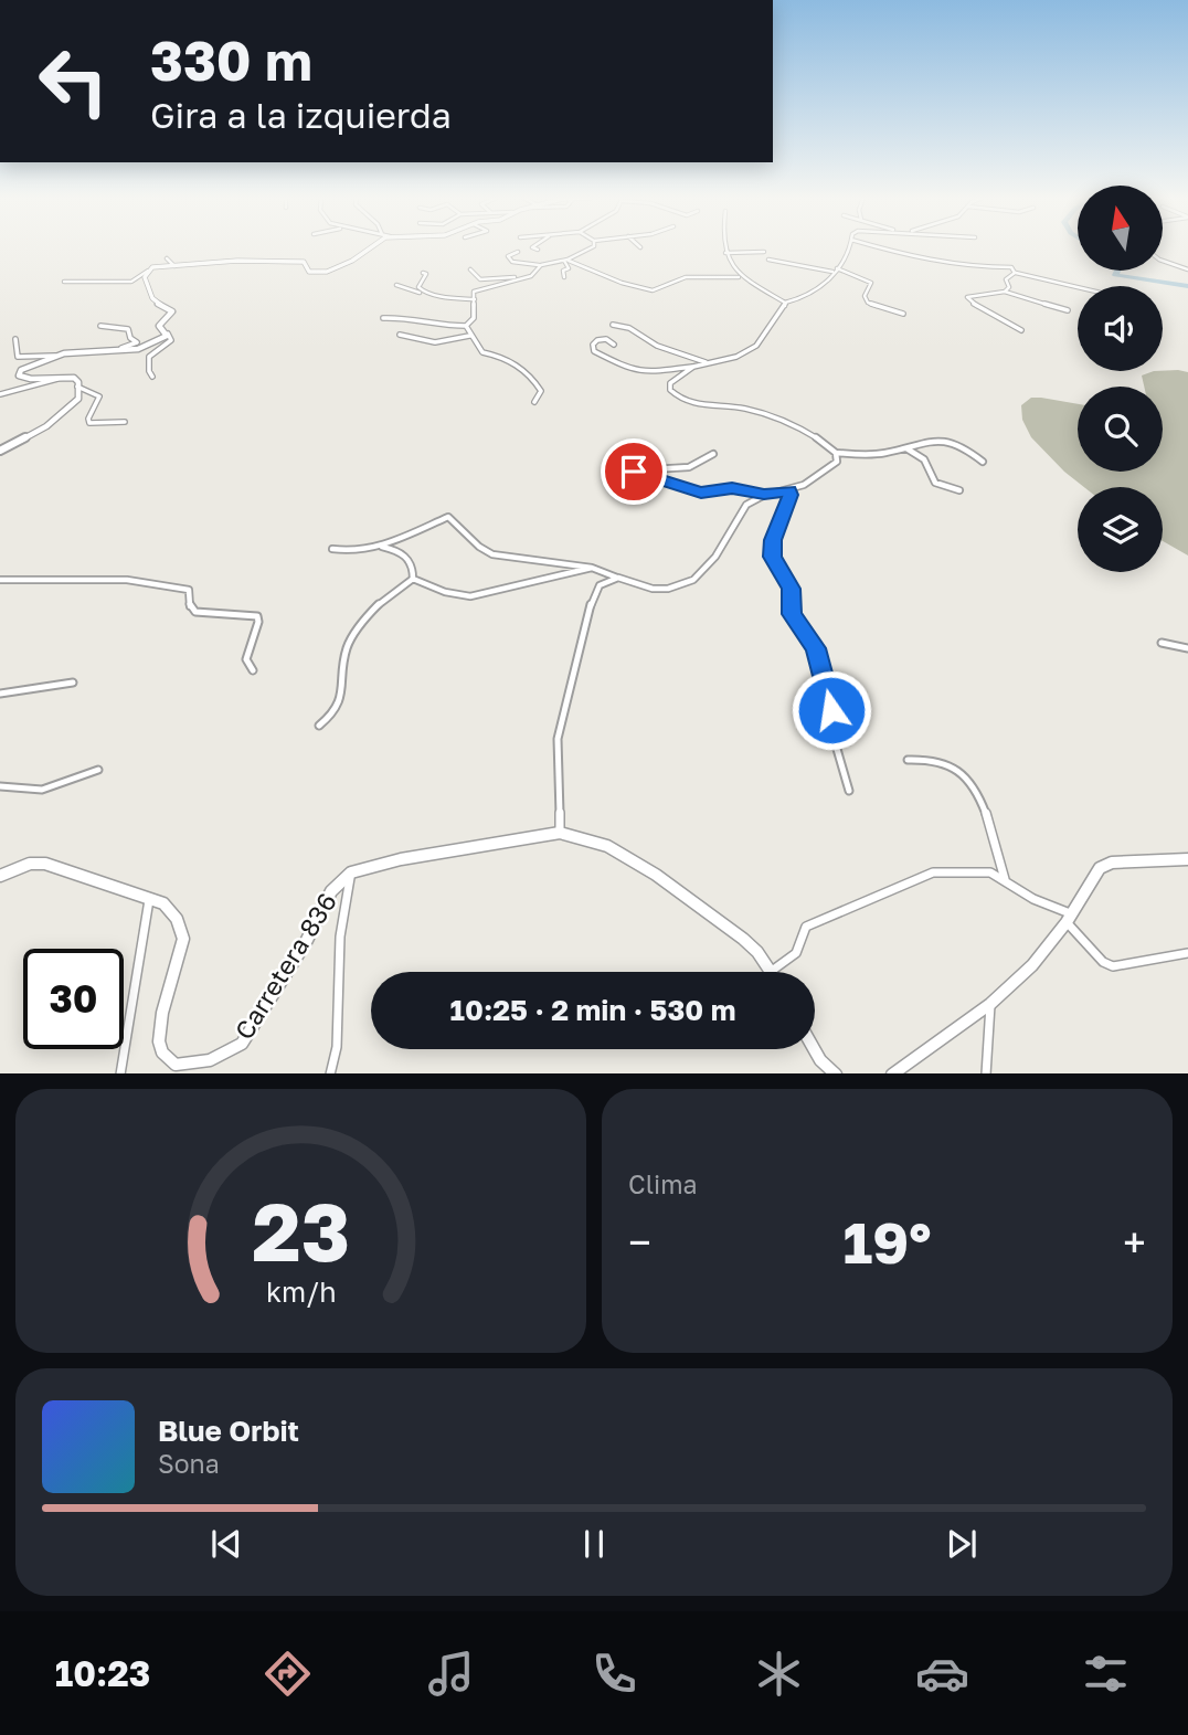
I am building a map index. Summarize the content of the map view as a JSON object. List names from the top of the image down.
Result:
{
  "streets": {
    "street": ["Carretera 836"]
  },
  "north": "top",
  "page": {
    "turn": ["330 m", "Gira a la izquierda"],
    "limit": "30",
    "trip": "10:25 · 2 min · 530 m",
    "tile": "Clima",
    "heat": ["−", "19°", "+"],
    "song": ["Blue Orbit", "Sona"],
    "tabs": "10:23",
    "gauge": ["23", "km/h"]
  }
}
